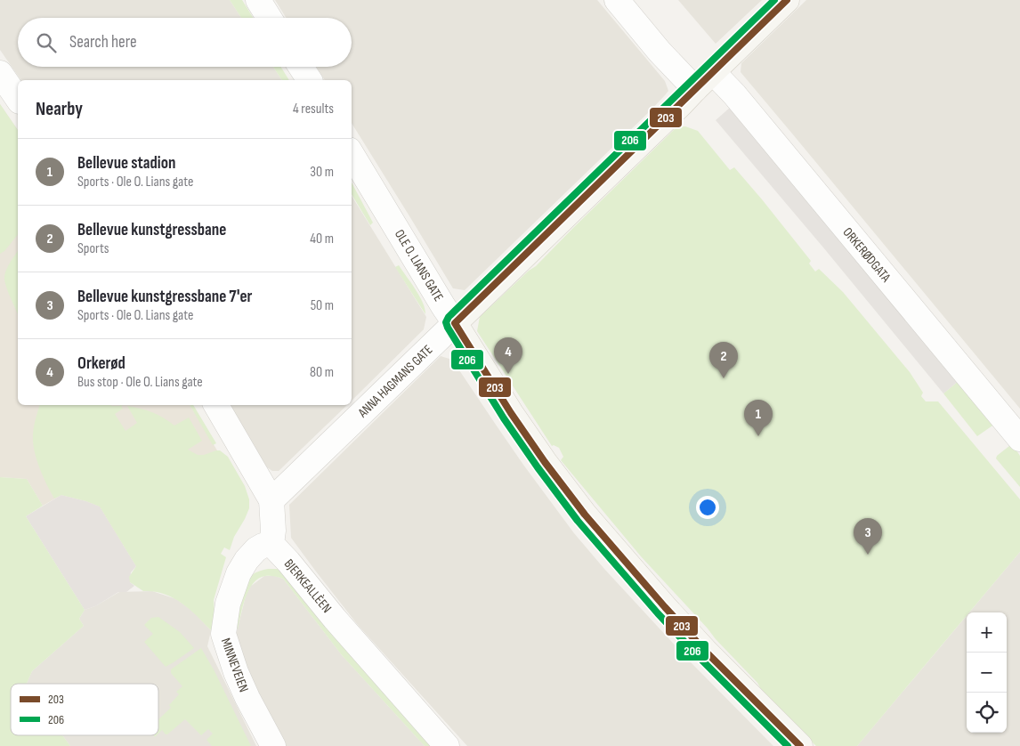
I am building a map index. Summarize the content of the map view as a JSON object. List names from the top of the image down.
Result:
{
  "streets": {
    "street": [
      "ORKERØDGATA",
      "OLE O. LIANS GATE",
      "ANNA HAGMANS GATE",
      "BJERKEALLÈEN",
      "MINNEVEIEN"
    ]
  },
  "crossings": [
    ["ORKERØDGATA", "ANNA HAGMANS GATE"],
    ["OLE O. LIANS GATE", "ANNA HAGMANS GATE"],
    ["BJERKEALLÈEN", "MINNEVEIEN"]
  ],
  "lines": ["transit line 203", "transit line 206"],
  "legend": ["203", "206"],
  "page": {
    "search": "Search here",
    "heading": ["Nearby", "4 results"],
    "list": [
      {
        "mark": "1",
        "name": "Bellevue stadion",
        "note": "Sports · Ole O. Lians gate",
        "value": "30 m"
      },
      {
        "mark": "2",
        "name": "Bellevue kunstgressbane",
        "note": "Sports",
        "value": "40 m"
      },
      {
        "mark": "3",
        "name": "Bellevue kunstgressbane 7'er",
        "note": "Sports · Ole O. Lians gate",
        "value": "50 m"
      },
      {
        "mark": "4",
        "name": "Orkerød",
        "note": "Bus stop · Ole O. Lians gate",
        "value": "80 m"
      }
    ],
    "pins": [
      "4",
      "2",
      "1",
      "3"
    ],
    "map_buttons": ["+", "−"]
  }
}
